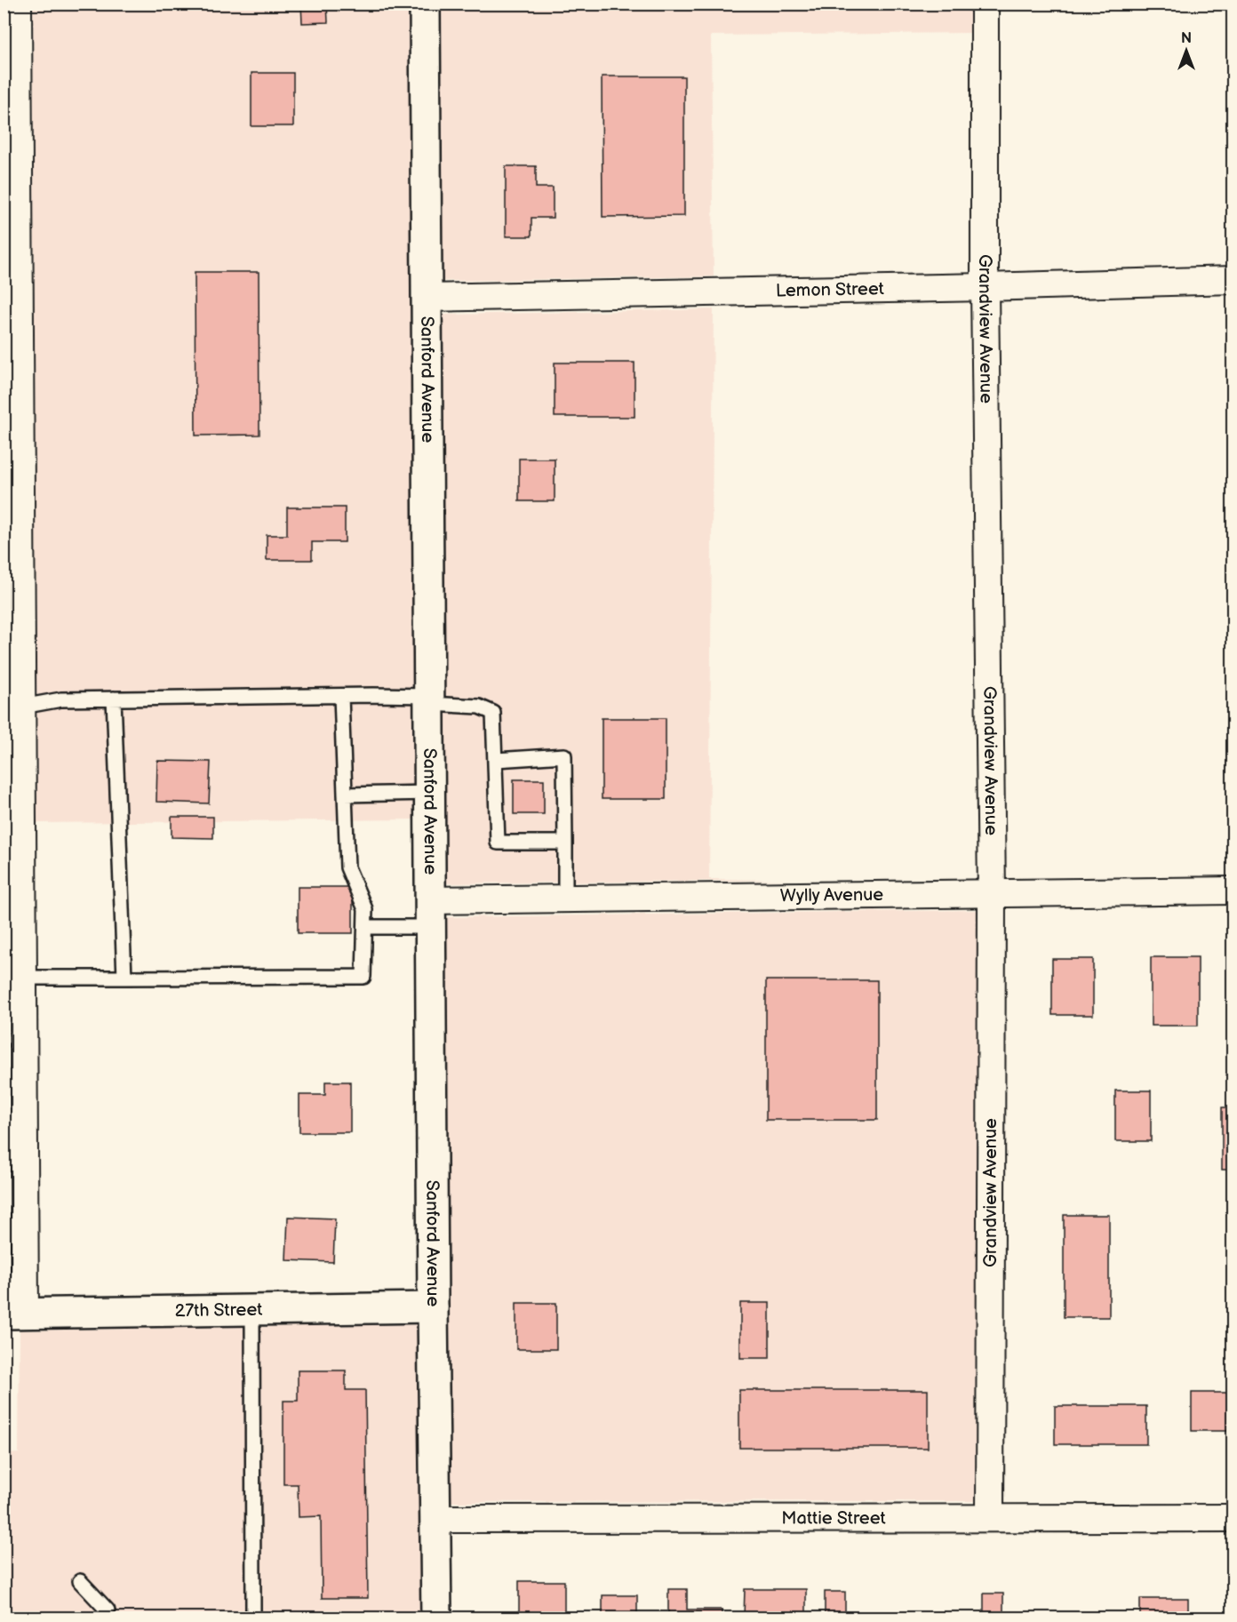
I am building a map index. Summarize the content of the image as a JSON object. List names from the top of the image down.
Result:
{
  "streets": {
    "main road": ["Sanford Avenue", "27th Street"],
    "street": [
      "Lemon Street",
      "Grandview Avenue",
      "Wylly Avenue",
      "Mattie Street"
    ]
  },
  "crossings": [
    ["Lemon Street", "Grandview Avenue"],
    ["Lemon Street", "Sanford Avenue"],
    ["Grandview Avenue", "Wylly Avenue"],
    ["Grandview Avenue", "Mattie Street"],
    ["Sanford Avenue", "Wylly Avenue"],
    ["Sanford Avenue", "27th Street"],
    ["Sanford Avenue", "Mattie Street"]
  ],
  "north": "top"
}
